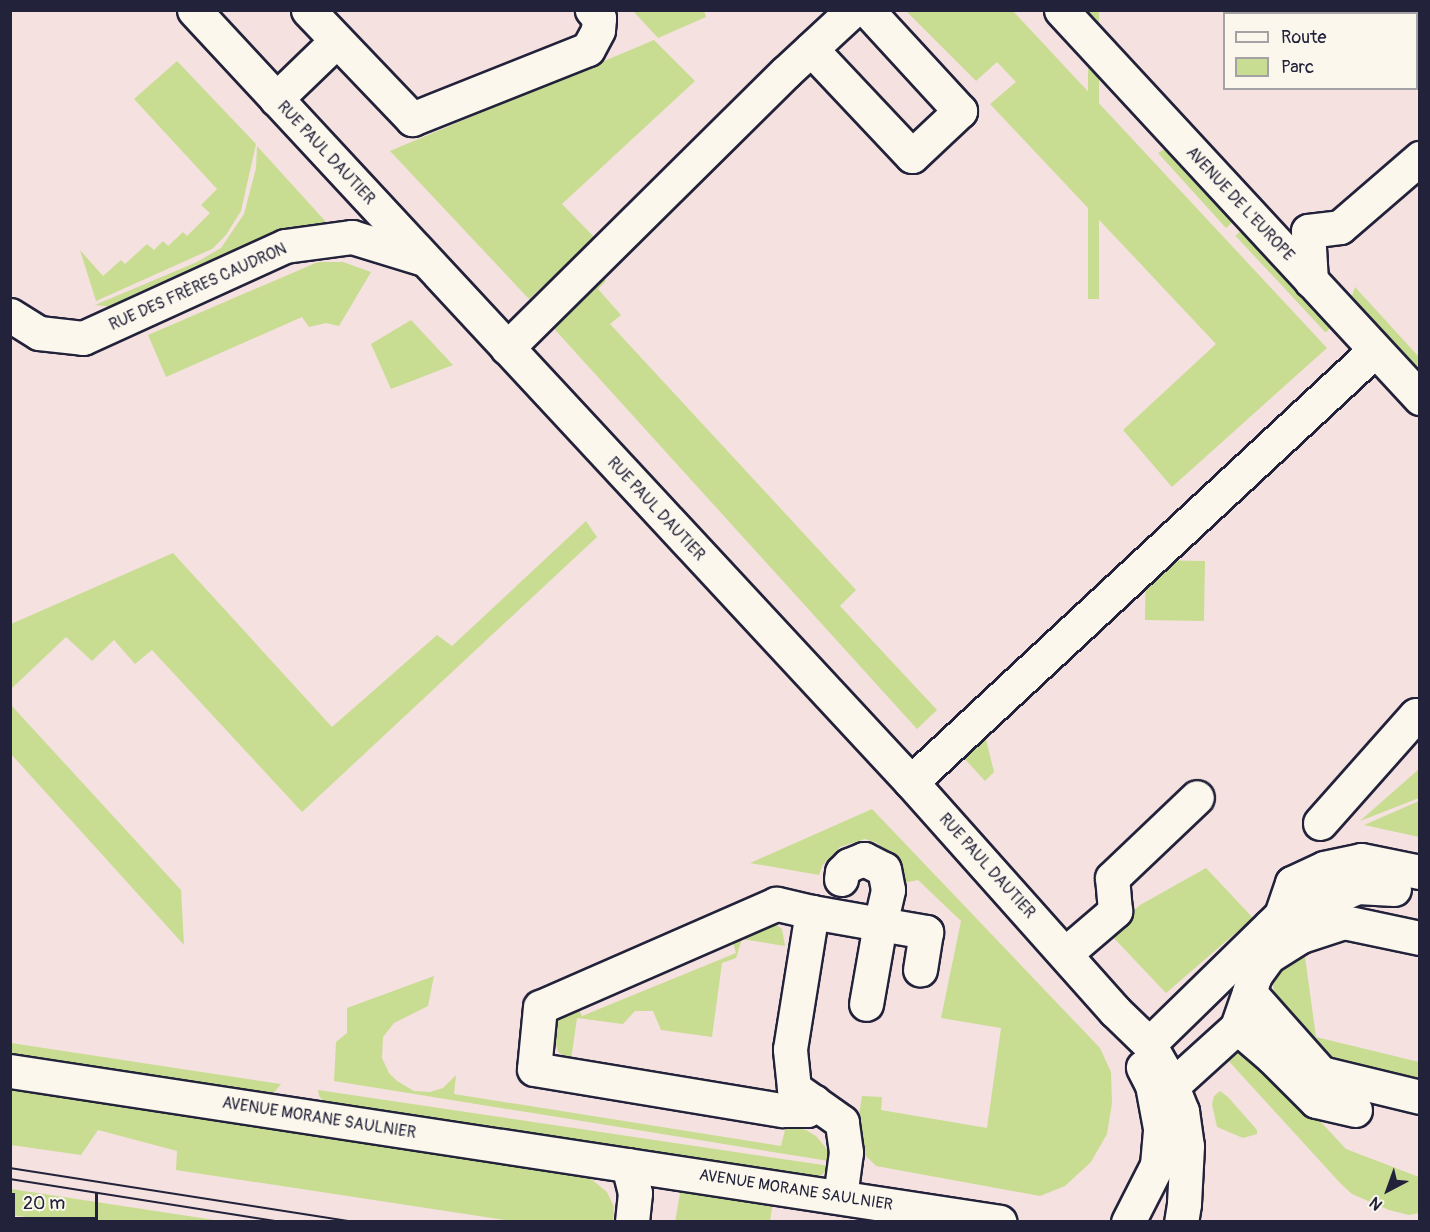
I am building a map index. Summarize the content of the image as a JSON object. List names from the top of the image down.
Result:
{
  "streets": {
    "street": [
      "RUE PAUL DAUTIER",
      "AVENUE DE L'EUROPE",
      "RUE DES FRÈRES CAUDRON",
      "AVENUE MORANE SAULNIER"
    ]
  },
  "crossings": [
    ["RUE PAUL DAUTIER", "RUE DES FRÈRES CAUDRON"]
  ],
  "legend": ["Route", "Parc"],
  "scale_bar": "20 m",
  "north": "bottom left"
}
